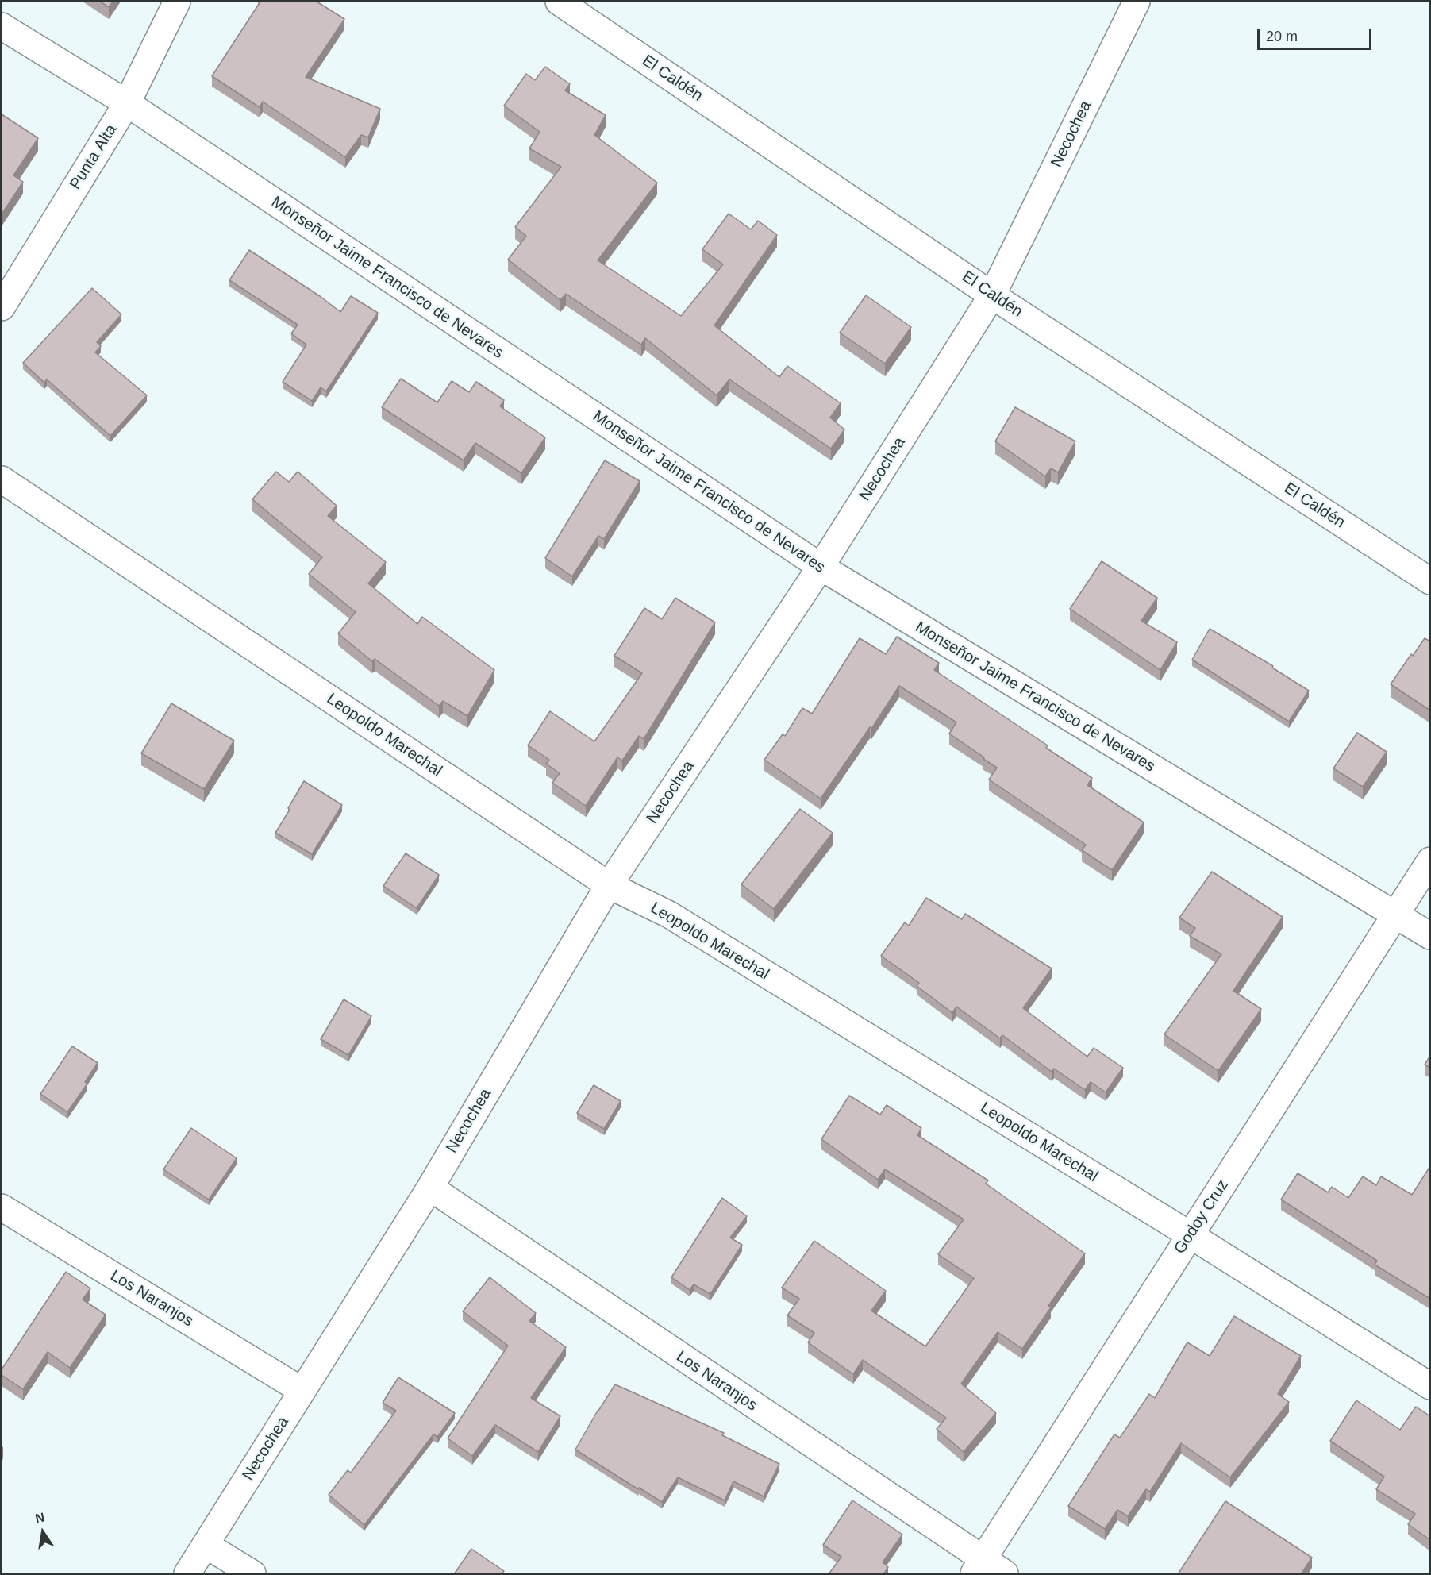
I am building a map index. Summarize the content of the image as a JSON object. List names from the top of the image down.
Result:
{
  "streets": {
    "street": [
      "El Caldén",
      "Necochea",
      "Punta Alta",
      "Monseñor Jaime Francisco de Nevares",
      "Leopoldo Marechal",
      "Godoy Cruz",
      "Los Naranjos"
    ]
  },
  "crossings": [
    ["El Caldén", "Necochea"],
    ["Necochea", "Monseñor Jaime Francisco de Nevares"],
    ["Necochea", "Leopoldo Marechal"],
    ["Necochea", "Los Naranjos"],
    ["Punta Alta", "Monseñor Jaime Francisco de Nevares"],
    ["Monseñor Jaime Francisco de Nevares", "Godoy Cruz"],
    ["Leopoldo Marechal", "Godoy Cruz"],
    ["Godoy Cruz", "Los Naranjos"]
  ],
  "scale_bar": "20 m",
  "north": "top"
}
